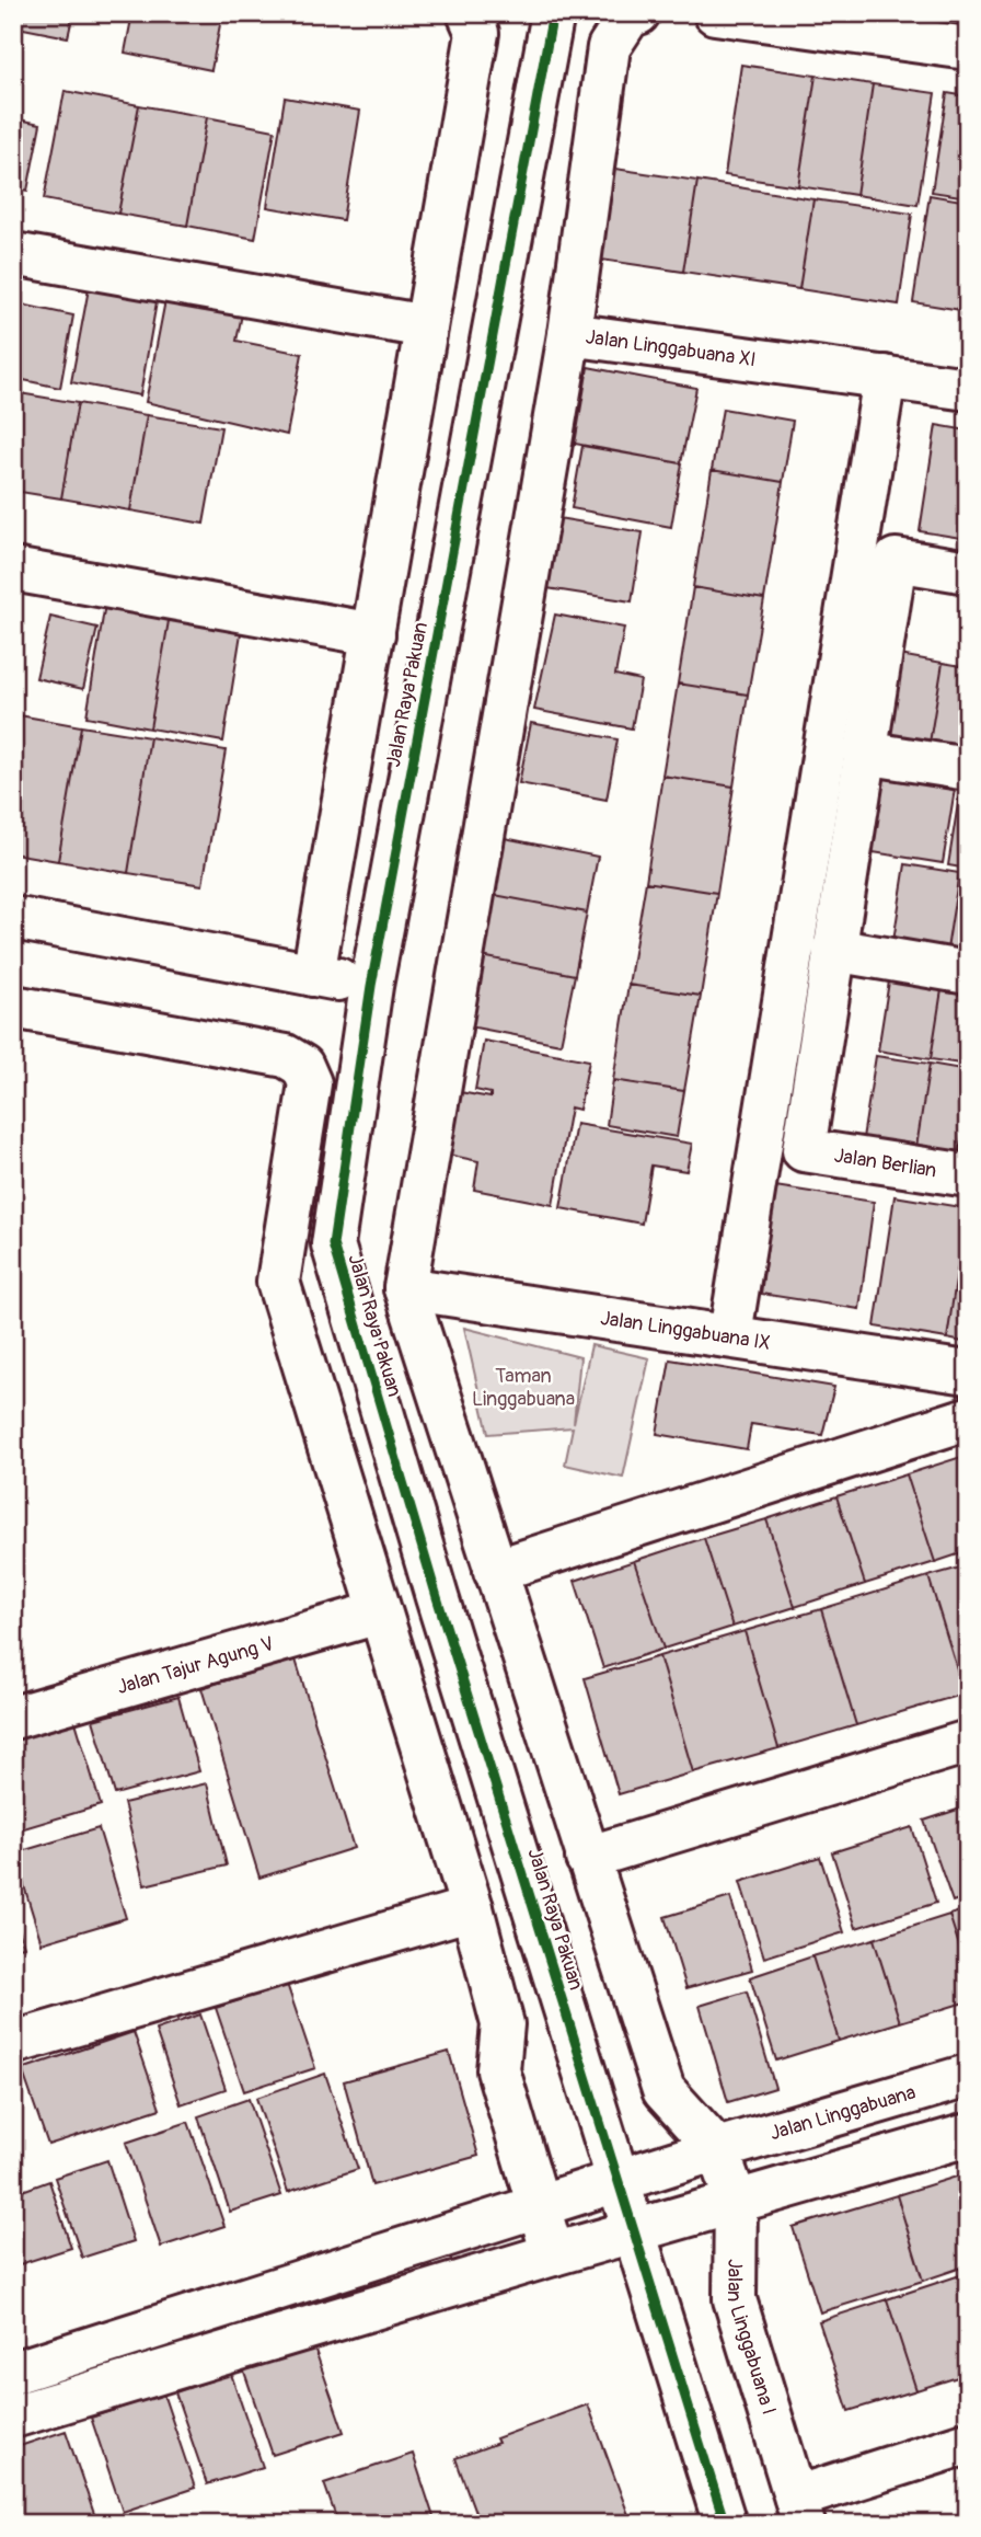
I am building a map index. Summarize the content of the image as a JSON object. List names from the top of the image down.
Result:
{
  "streets": {
    "street": [
      "Jalan Linggabuana XI",
      "Jalan Raya Pakuan",
      "Jalan Berlian",
      "Jalan Linggabuana IX",
      "Jalan Tajur Agung V",
      "Jalan Linggabuana",
      "Jalan Linggabuana I"
    ]
  },
  "crossings": [
    ["Jalan Raya Pakuan", "Jalan Linggabuana"],
    ["Jalan Linggabuana", "Jalan Linggabuana I"]
  ],
  "parks": ["Taman Linggabuana"]
}
